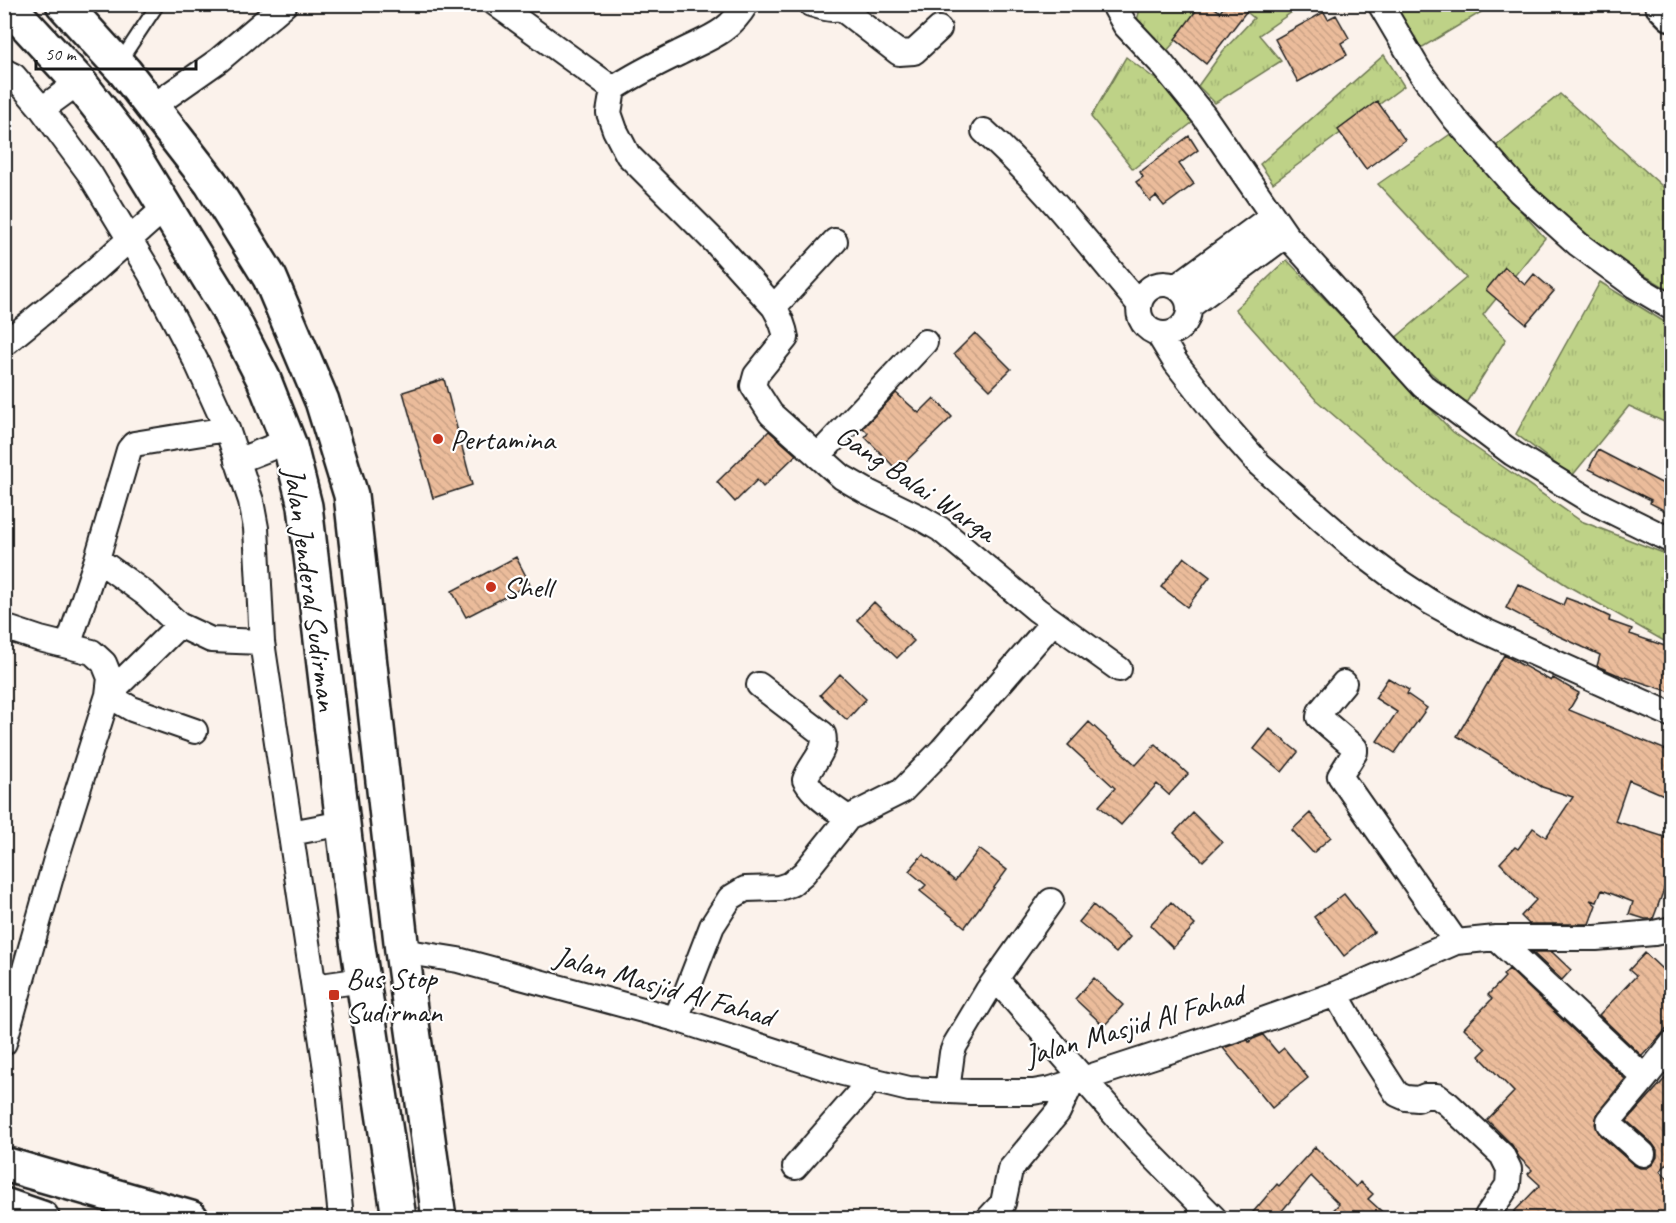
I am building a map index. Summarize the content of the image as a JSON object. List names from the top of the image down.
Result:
{
  "streets": {
    "main road": ["Jalan Jenderal Sudirman"],
    "street": ["Gang Balai Warga", "Jalan Masjid Al Fahad"]
  },
  "crossings": [
    ["Jalan Jenderal Sudirman", "Jalan Masjid Al Fahad"]
  ],
  "places": {
    "other": ["Pertamina", "Shell"],
    "transit": ["Bus Stop Sudirman"]
  },
  "scale_bar": "50 m"
}
